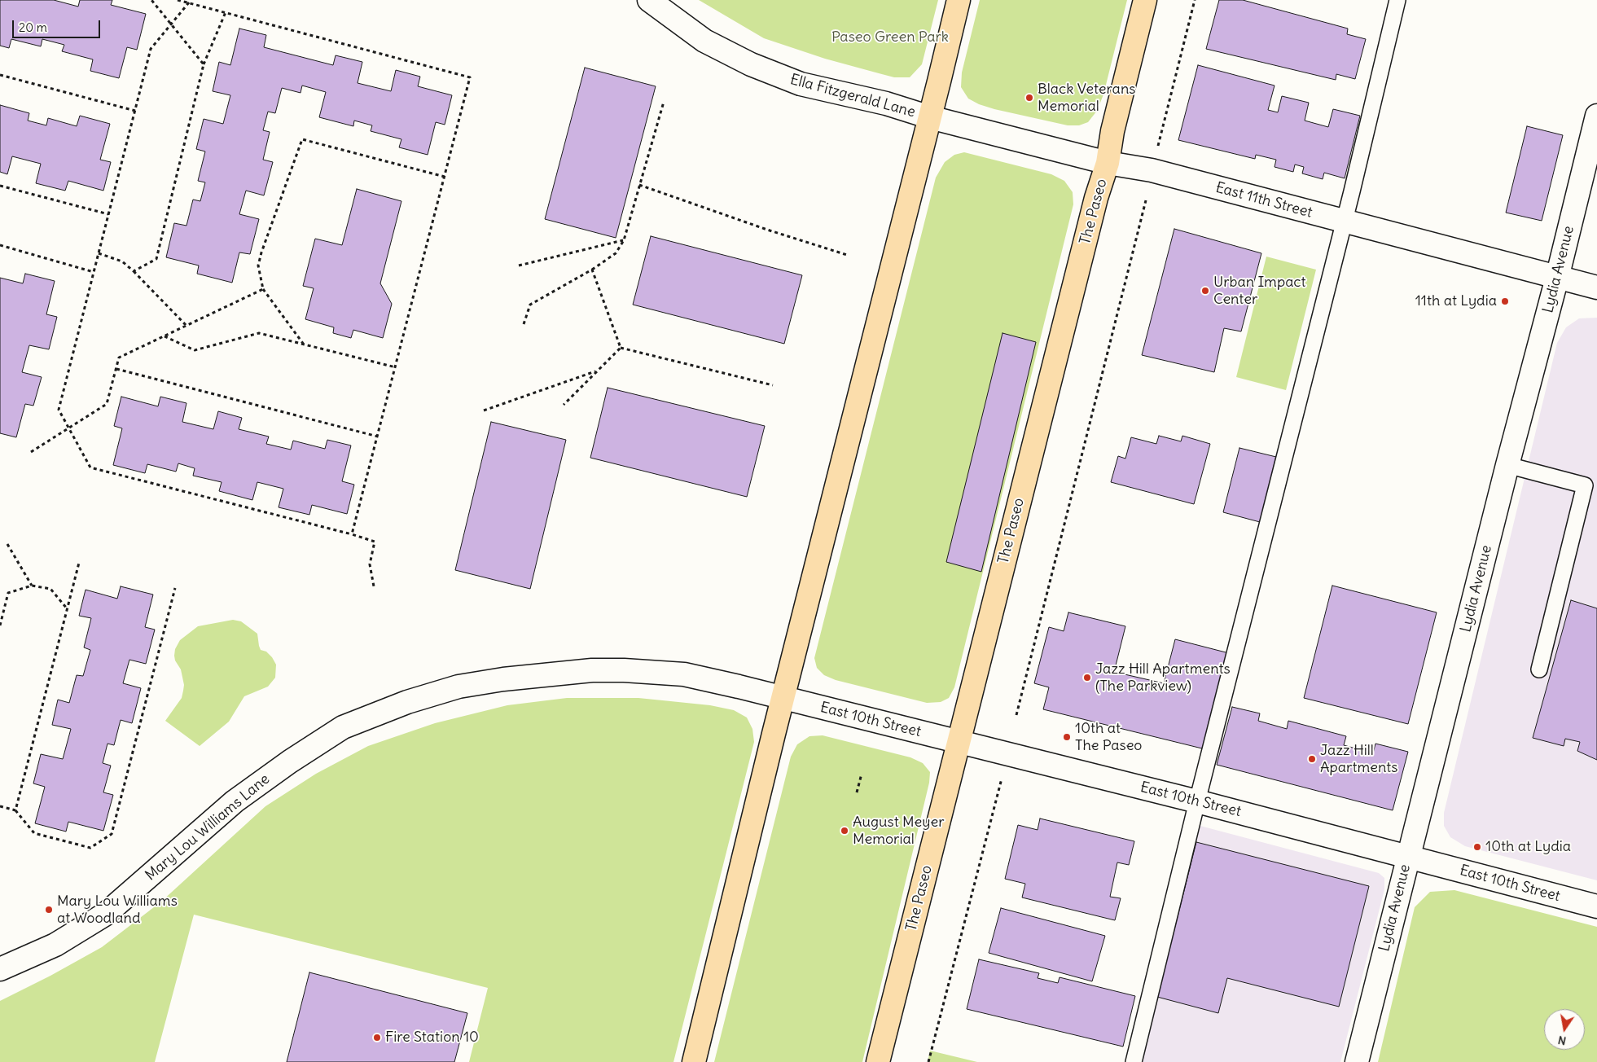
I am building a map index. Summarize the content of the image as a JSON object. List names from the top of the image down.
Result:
{
  "streets": {
    "main road": [
      "Ella Fitzgerald Lane",
      "East 11th Street",
      "The Paseo",
      "Lydia Avenue",
      "East 10th Street",
      "Mary Lou Williams Lane"
    ]
  },
  "crossings": [
    ["Ella Fitzgerald Lane", "East 11th Street"],
    ["East 11th Street", "The Paseo"],
    ["East 11th Street", "Lydia Avenue"],
    ["The Paseo", "East 10th Street"],
    ["Lydia Avenue", "East 10th Street"],
    ["East 10th Street", "Mary Lou Williams Lane"]
  ],
  "parks": ["Paseo Green Park"],
  "places": [
    "Black Veterans Memorial",
    "Urban Impact Center",
    "11th at Lydia",
    "Jazz Hill Apartments (The Parkview)",
    "10th at The Paseo",
    "Jazz Hill Apartments",
    "August Meyer Memorial",
    "10th at Lydia",
    "Mary Lou Williams at Woodland",
    "Fire Station 10"
  ],
  "scale_bar": "20 m",
  "north": "bottom"
}
